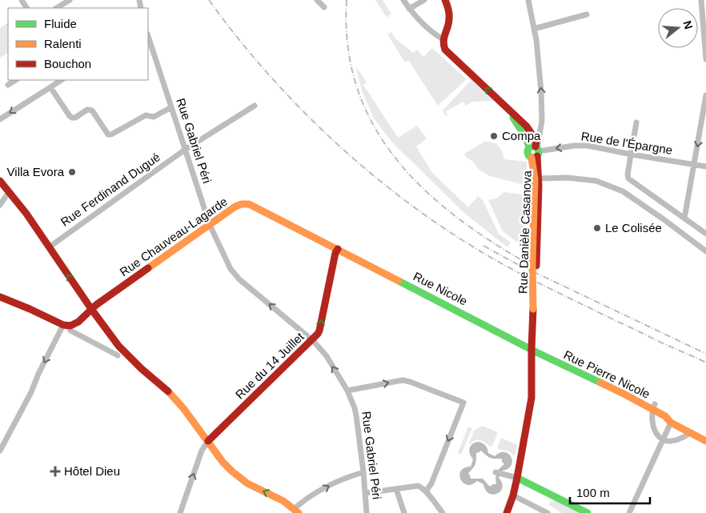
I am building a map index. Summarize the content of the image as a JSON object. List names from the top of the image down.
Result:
{
  "streets": {
    "main road": [
      "Rue Danièle Casanova",
      "Rue Chauveau-Lagarde",
      "Rue Nicole",
      "Rue du 14 Juillet",
      "Rue Pierre Nicole"
    ],
    "street": ["Rue Gabriel Péri", "Rue de l'Épargne", "Rue Ferdinand Dugué"]
  },
  "crossings": [
    ["Rue Gabriel Péri", "Rue Ferdinand Dugué"],
    ["Rue Gabriel Péri", "Rue Chauveau-Lagarde"],
    ["Rue Gabriel Péri", "Rue du 14 Juillet"],
    ["Rue de l'Épargne", "Rue Danièle Casanova"],
    ["Rue Danièle Casanova", "Rue Nicole"],
    ["Rue Danièle Casanova", "Rue Pierre Nicole"],
    ["Rue Chauveau-Lagarde", "Rue Nicole"],
    ["Rue Chauveau-Lagarde", "Rue du 14 Juillet"],
    ["Rue Nicole", "Rue du 14 Juillet"],
    ["Rue Nicole", "Rue Pierre Nicole"]
  ],
  "one_way": ["Rue Gabriel Péri", "Rue de l'Épargne", "Rue du 14 Juillet"],
  "places": {
    "other": ["Compa", "Villa Evora", "Le Colisée"],
    "health": ["Hôtel Dieu"]
  },
  "legend": ["Fluide", "Ralenti", "Bouchon"],
  "scale_bar": "100 m",
  "north": "right"
}
